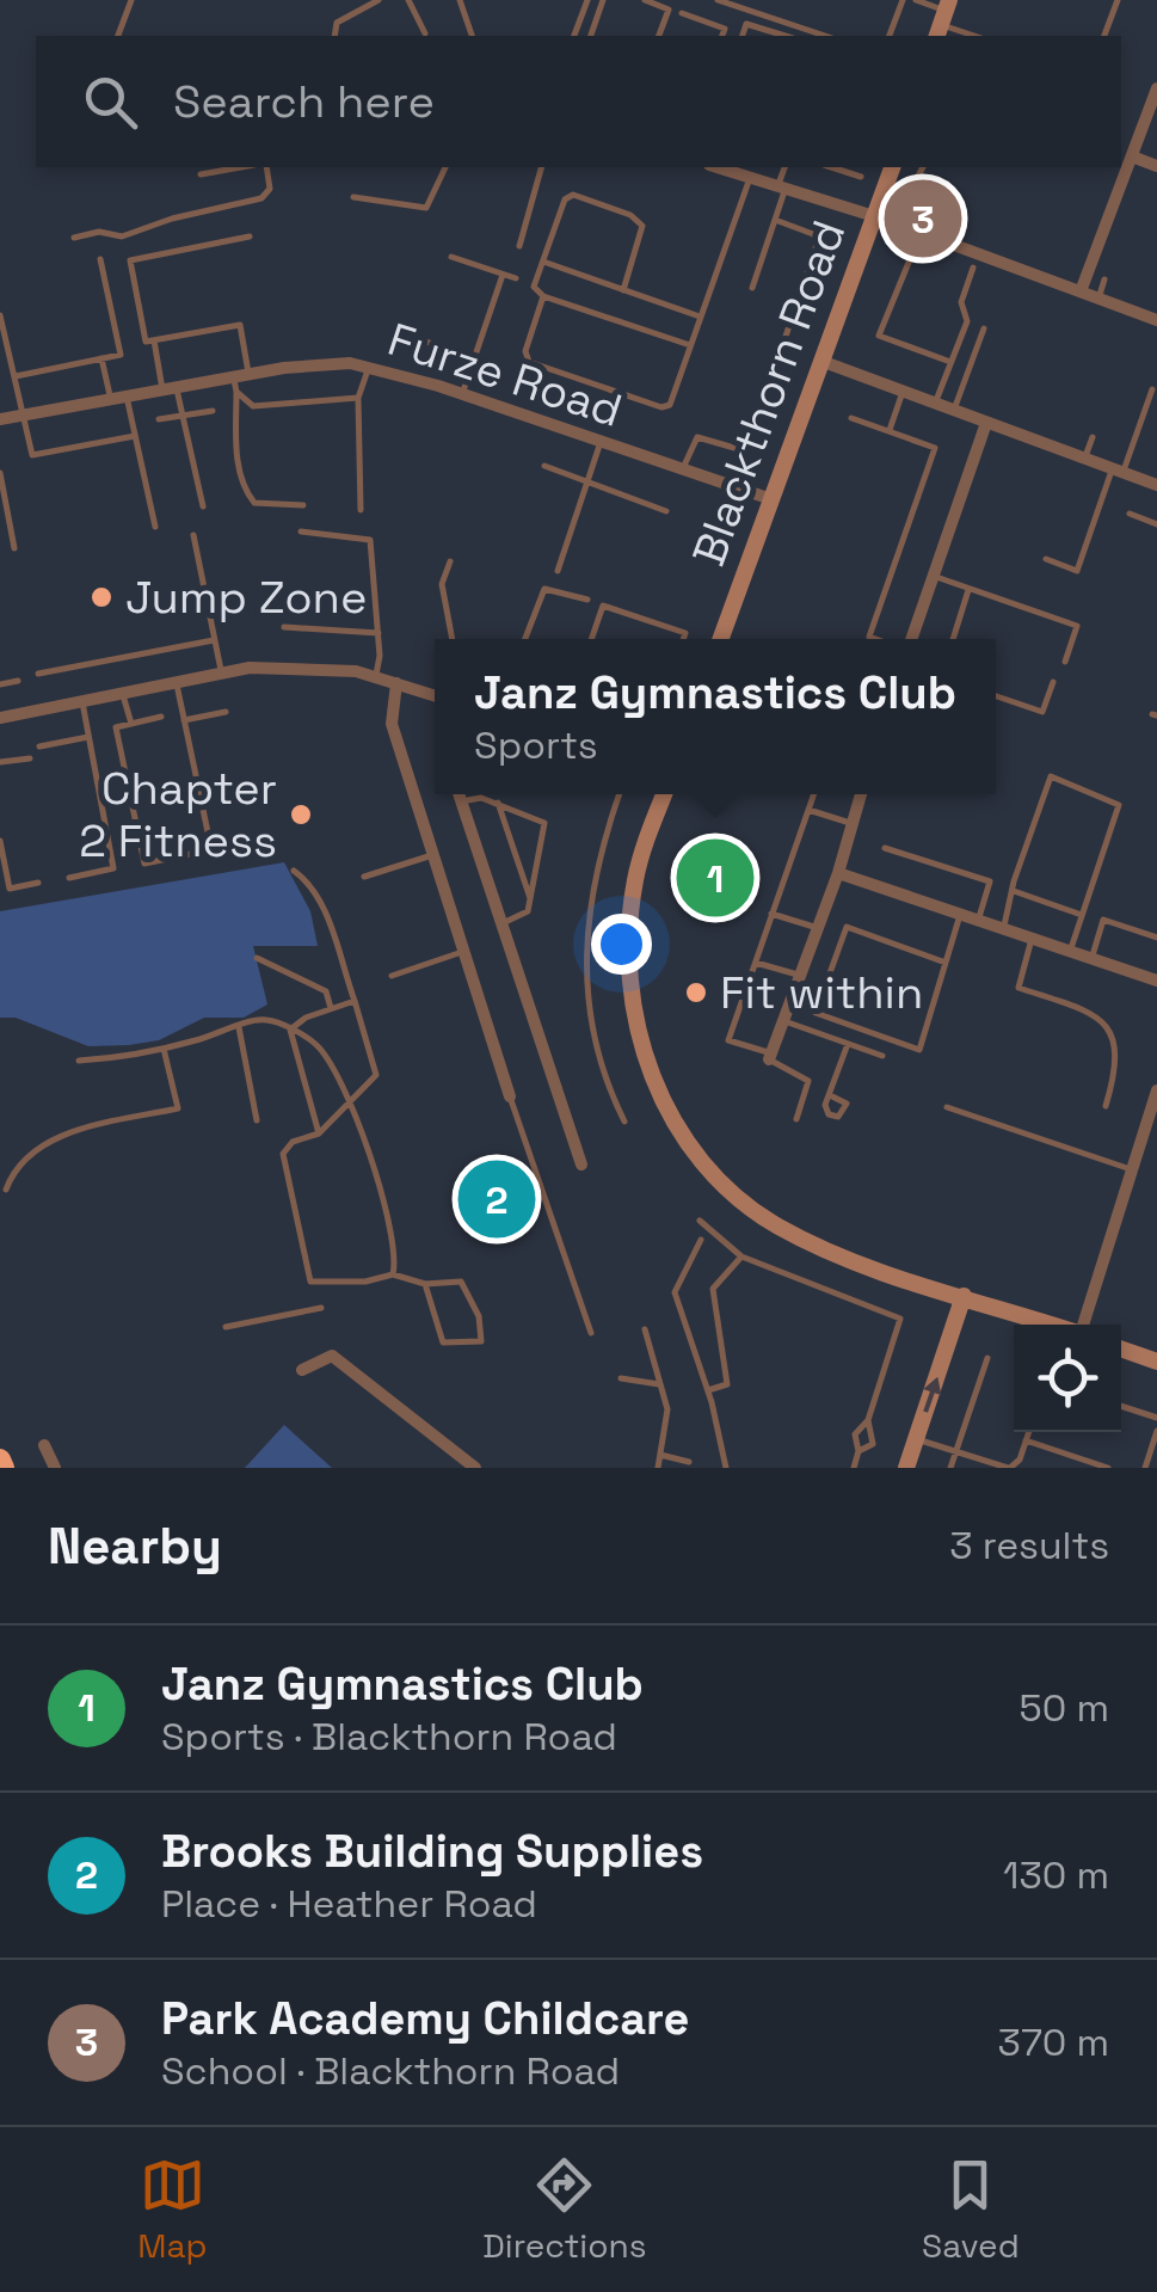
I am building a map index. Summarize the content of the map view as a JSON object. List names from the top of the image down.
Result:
{
  "streets": {
    "street": ["Furze Road", "Blackthorn Road"]
  },
  "crossings": [
    ["Furze Road", "Blackthorn Road"]
  ],
  "places": ["Jump Zone", "Chapter 2 Fitness", "Fit within"],
  "page": {
    "search": "Search here",
    "pins": ["3", "1", "2"],
    "popup": ["Janz Gymnastics Club", "Sports"],
    "heading": ["Nearby", "3 results"],
    "list": [
      {
        "mark": "1",
        "name": "Janz Gymnastics Club",
        "note": "Sports · Blackthorn Road",
        "value": "50 m"
      },
      {
        "mark": "2",
        "name": "Brooks Building Supplies",
        "note": "Place · Heather Road",
        "value": "130 m"
      },
      {
        "mark": "3",
        "name": "Park Academy Childcare",
        "note": "School · Blackthorn Road",
        "value": "370 m"
      }
    ],
    "nav": ["Map", "Directions", "Saved"]
  }
}
